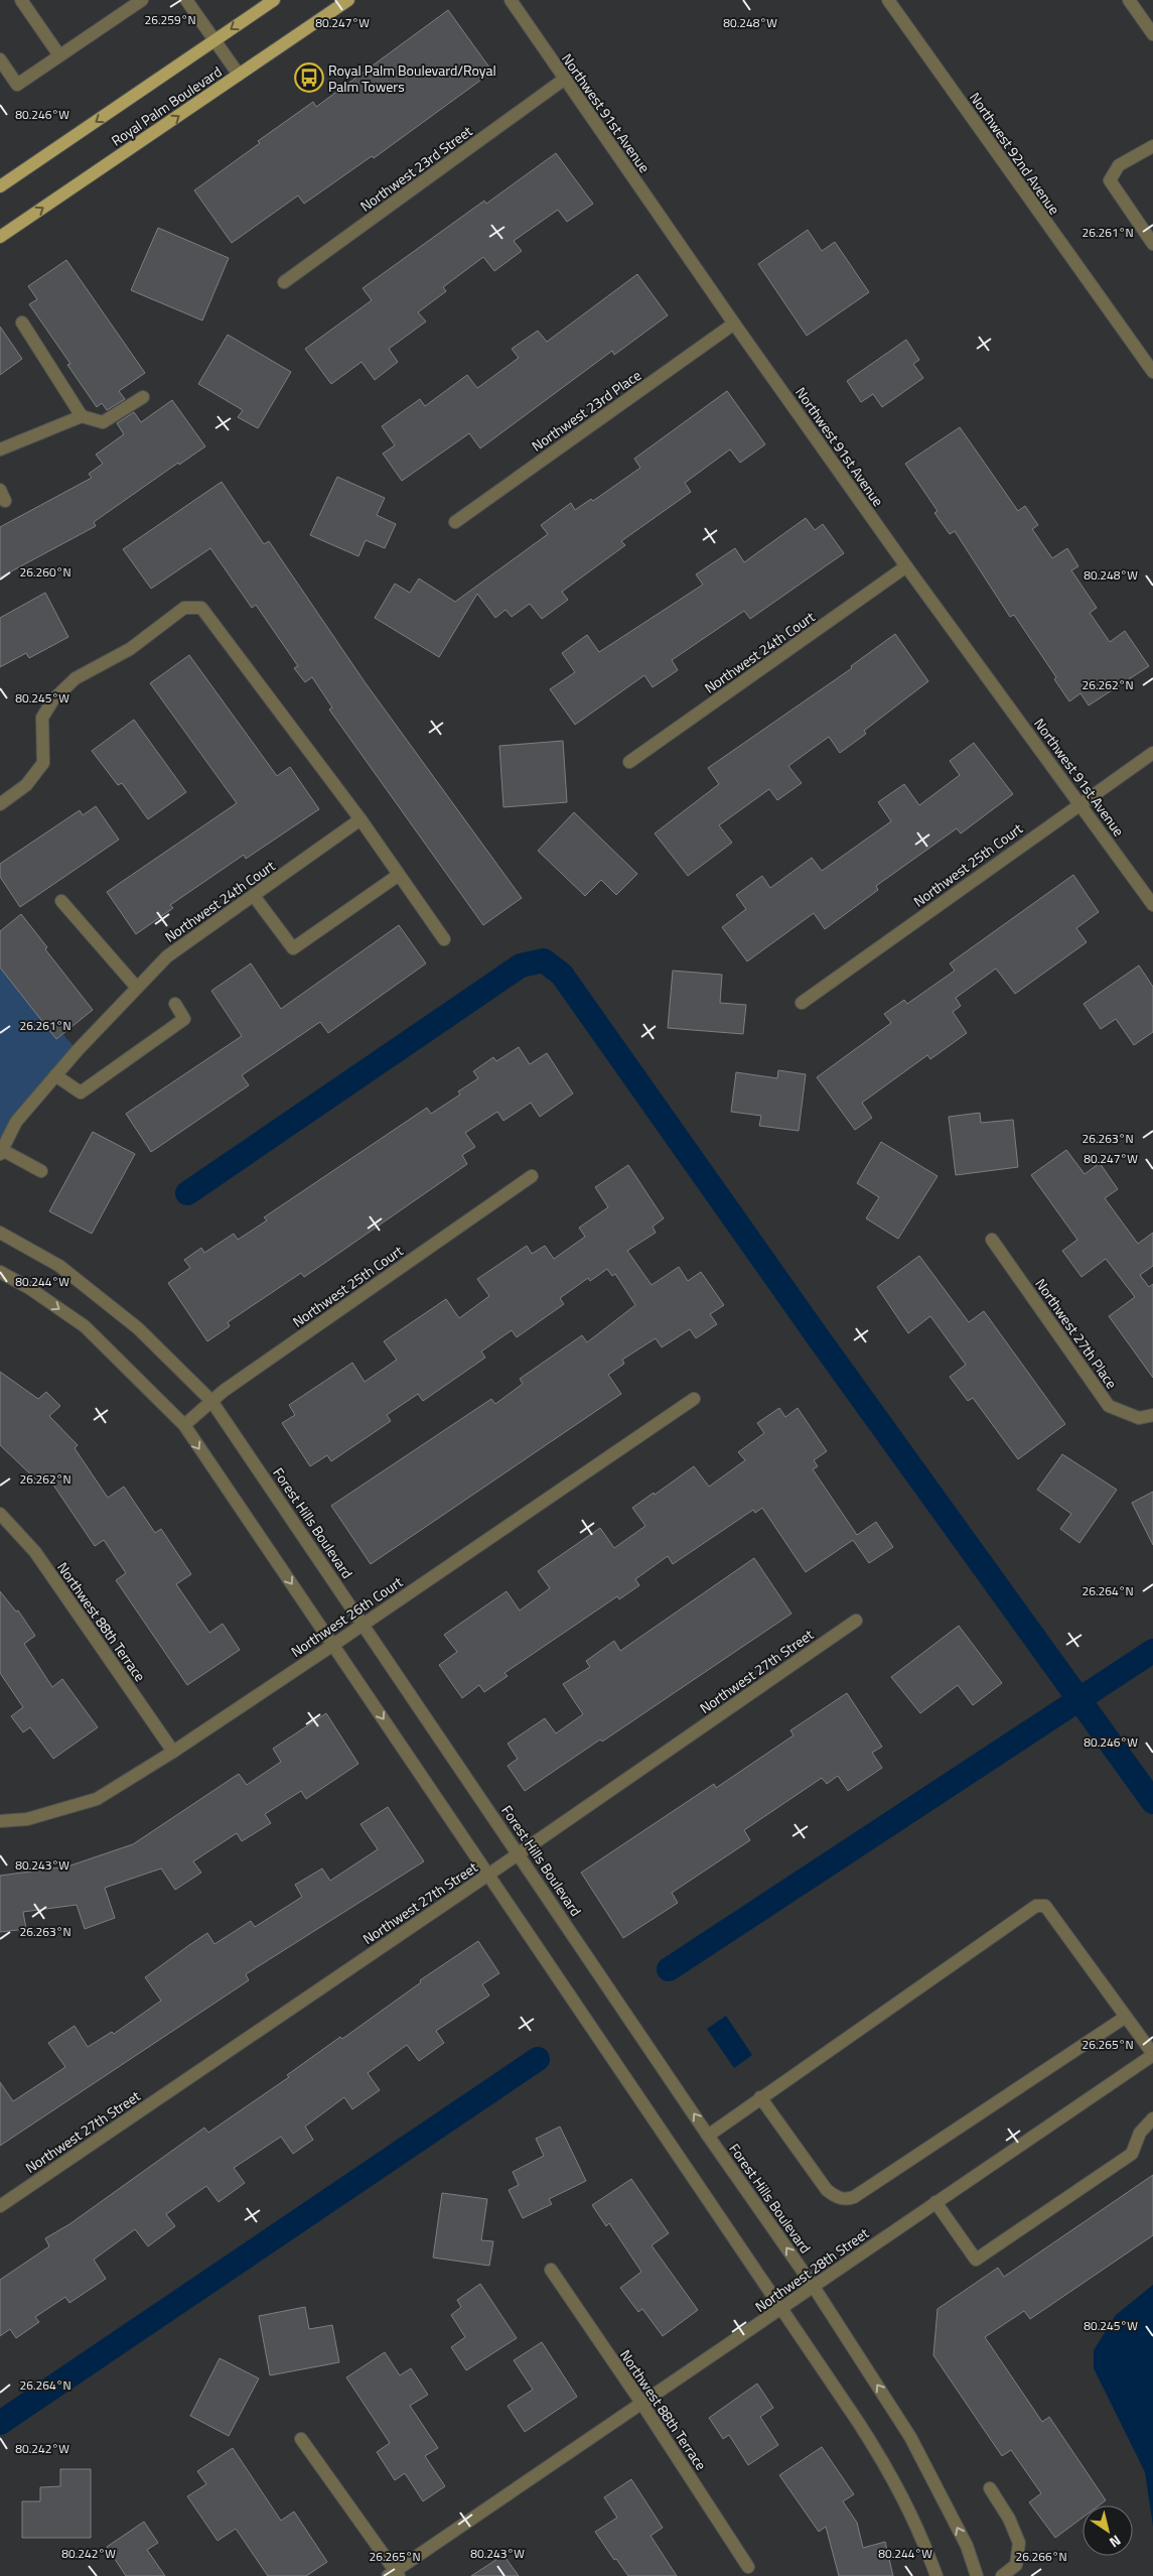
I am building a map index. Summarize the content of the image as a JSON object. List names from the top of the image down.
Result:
{
  "streets": {
    "main road": ["Royal Palm Boulevard"],
    "street": [
      "Northwest 91st Avenue",
      "Northwest 92nd Avenue",
      "Northwest 23rd Street",
      "Northwest 23rd Place",
      "Northwest 24th Court",
      "Northwest 25th Court",
      "Northwest 27th Place",
      "Forest Hills Boulevard",
      "Northwest 26th Court",
      "Northwest 88th Terrace",
      "Northwest 27th Street",
      "Northwest 28th Street"
    ]
  },
  "crossings": [
    ["Northwest 91st Avenue", "Northwest 23rd Street"],
    ["Northwest 91st Avenue", "Northwest 23rd Place"],
    ["Northwest 91st Avenue", "Northwest 24th Court"],
    ["Northwest 91st Avenue", "Northwest 25th Court"],
    ["Northwest 25th Court", "Forest Hills Boulevard"],
    ["Forest Hills Boulevard", "Northwest 26th Court"],
    ["Forest Hills Boulevard", "Northwest 27th Street"],
    ["Forest Hills Boulevard", "Northwest 28th Street"],
    ["Northwest 26th Court", "Northwest 88th Terrace"],
    ["Northwest 88th Terrace", "Northwest 28th Street"]
  ],
  "places": {
    "bus stop": ["Royal Palm Boulevard/Royal Palm Towers"]
  },
  "north": "bottom right",
  "coordinates": [
    "26.259°N",
    "80.247°W",
    "80.248°W",
    "80.246°W",
    "26.261°N",
    "26.260°N",
    "26.262°N",
    "80.245°W",
    "26.263°N",
    "80.244°W",
    "26.264°N",
    "80.243°W",
    "26.265°N",
    "80.242°W",
    "26.266°N"
  ]
}
